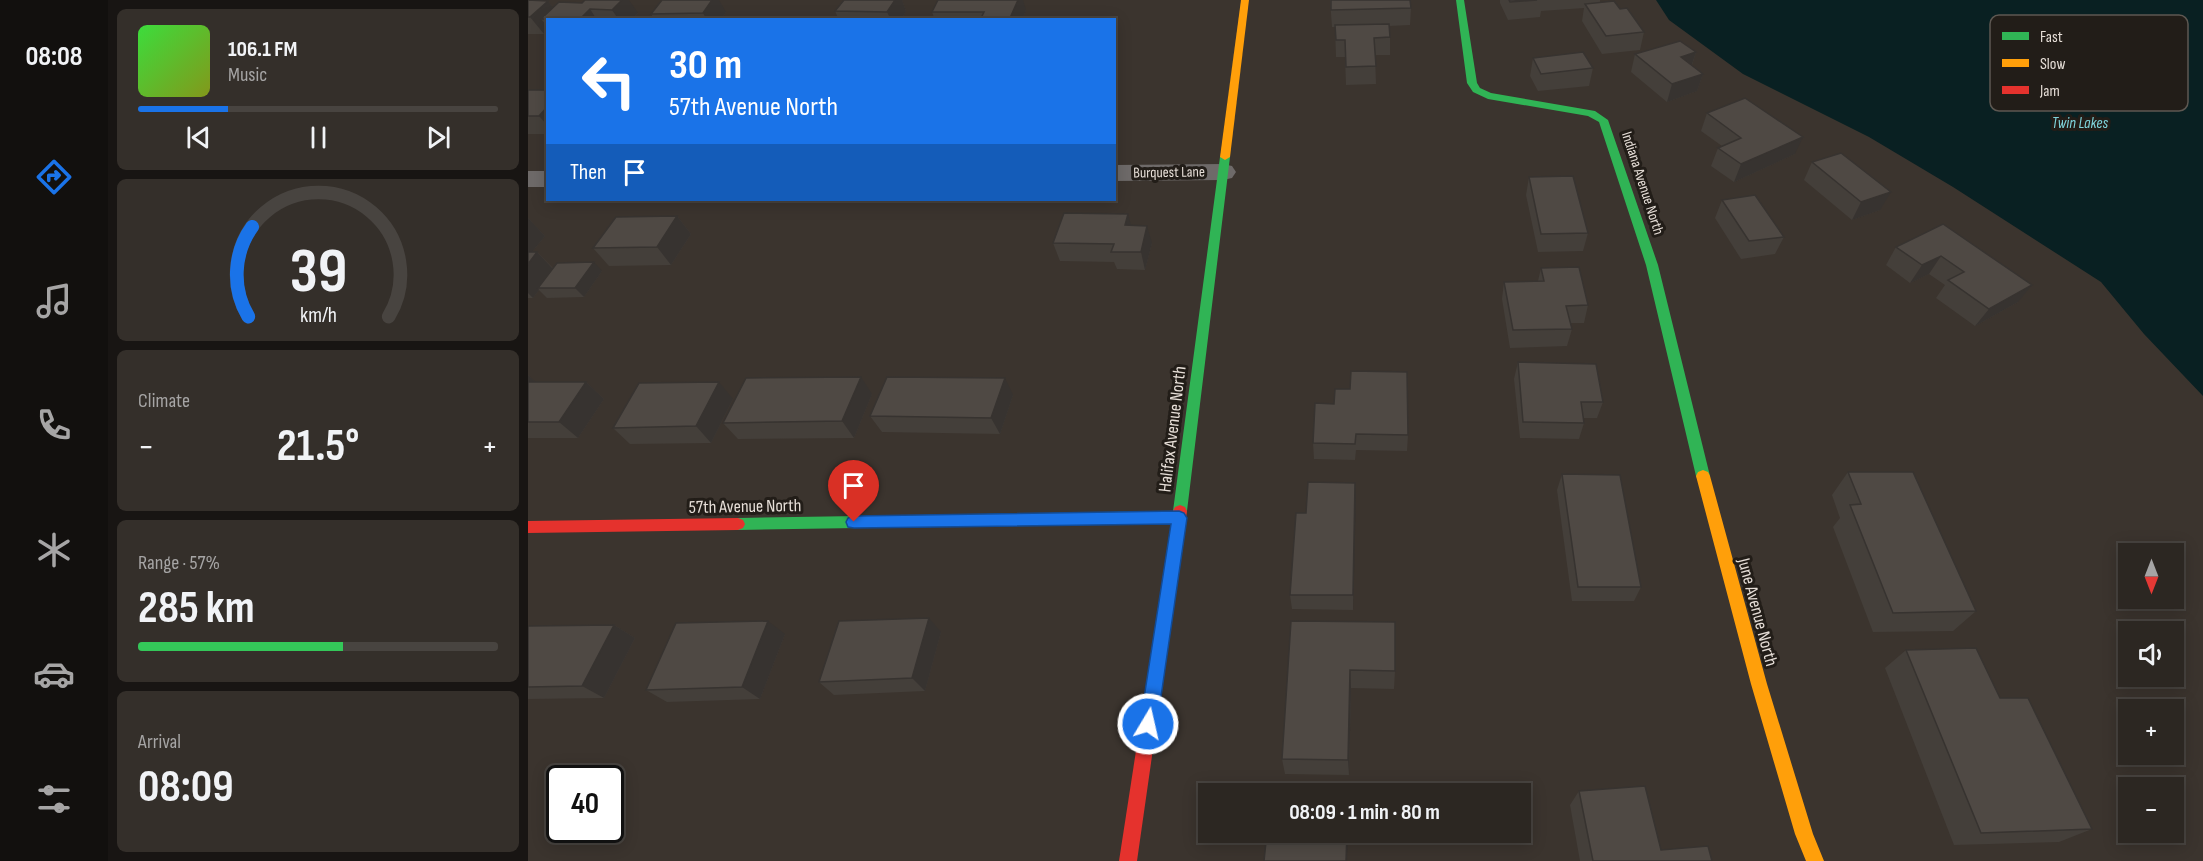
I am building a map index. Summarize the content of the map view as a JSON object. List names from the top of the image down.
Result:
{
  "streets": {
    "street": [
      "Burquest Lane",
      "Indiana Avenue North",
      "Halifax Avenue North",
      "57th Avenue North",
      "June Avenue North"
    ]
  },
  "crossings": [
    ["Burquest Lane", "Halifax Avenue North"],
    ["Indiana Avenue North", "June Avenue North"],
    ["Halifax Avenue North", "57th Avenue North"]
  ],
  "water": ["Twin Lakes"],
  "legend": ["Fast", "Slow", "Jam"],
  "north": "bottom",
  "page": {
    "tabs": "08:08",
    "turn": ["30 m", "57th Avenue North"],
    "song": ["106.1 FM", "Music"],
    "then": "Then",
    "tile": [
      "Climate",
      ["Range · 57%", "285 km"],
      ["Arrival", "08:09"]
    ],
    "heat": ["−", "21.5°", "+"],
    "map_buttons": ["+", "−"],
    "limit": "40",
    "trip": "08:09 · 1 min · 80 m",
    "gauge": ["39", "km/h"]
  }
}
